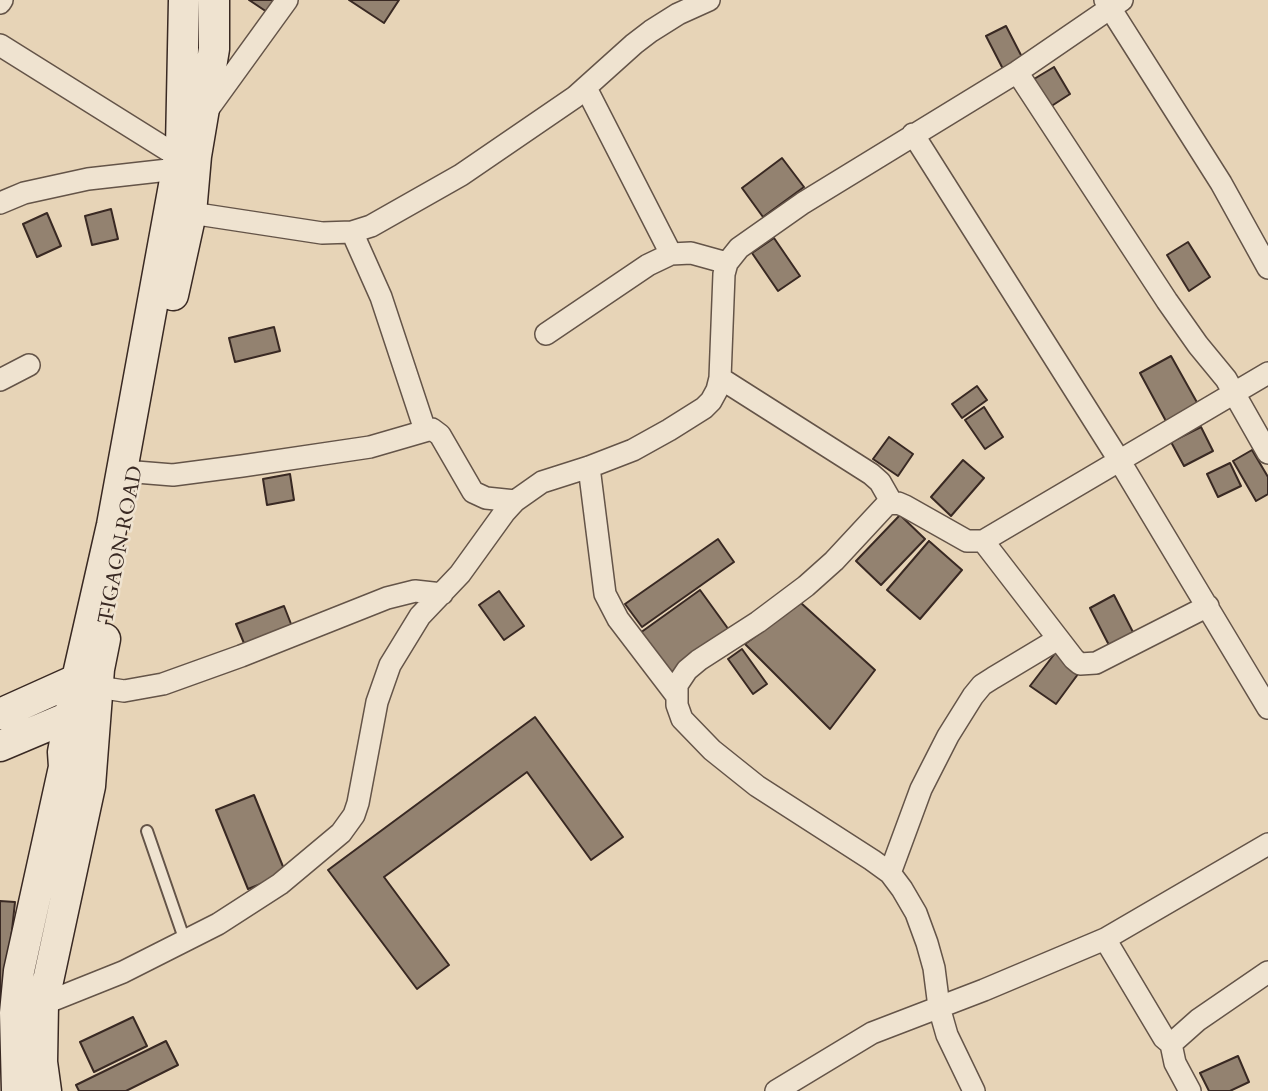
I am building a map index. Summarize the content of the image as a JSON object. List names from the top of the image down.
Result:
{
  "streets": {
    "street": ["TIGAON ROAD"]
  }
}
